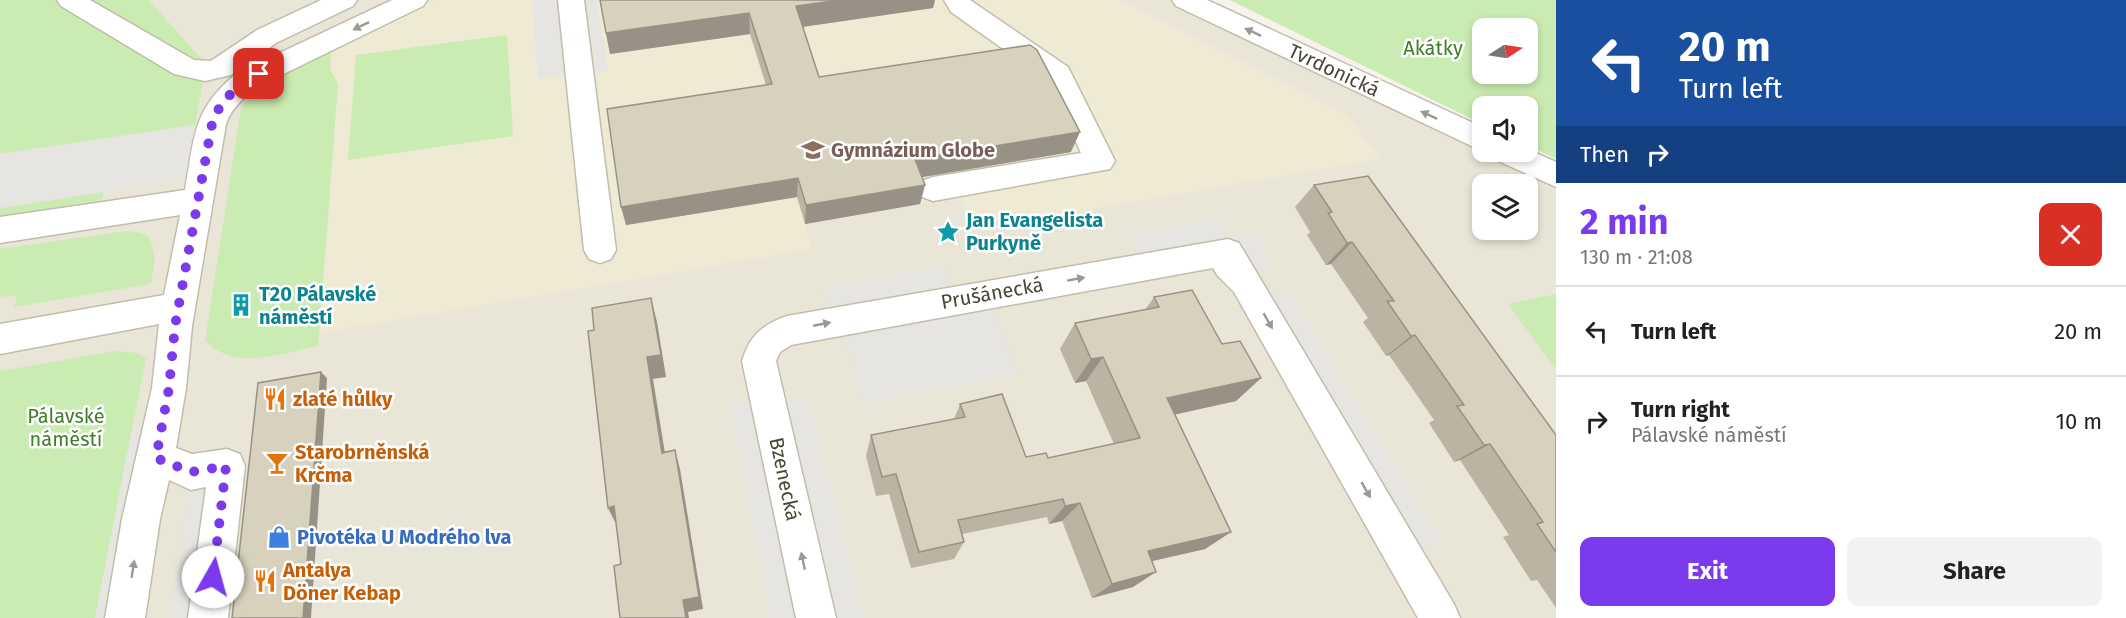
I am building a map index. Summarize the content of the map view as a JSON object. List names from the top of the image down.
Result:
{
  "streets": {
    "street": ["Tvrdonická", "Prušánecká", "Bzenecká"]
  },
  "crossings": [
    ["Prušánecká", "Bzenecká"]
  ],
  "one_way": ["Tvrdonická", "Prušánecká", "Bzenecká"],
  "parks": ["Akátky", "Pálavské náměstí"],
  "places": {
    "school or university": ["Gymnázium Globe"],
    "place": ["Jan Evangelista Purkyně"],
    "building": ["T20 Pálavské náměstí"],
    "restaurant": ["zlaté hůlky", "Antalya Döner Kebap"],
    "bar": ["Starobrněnská Krčma"],
    "shop": ["Pivotéka U Modrého lva"]
  },
  "north": "right",
  "page": {
    "turn": ["20 m", "Turn left"],
    "then": "Then",
    "heading": ["2 min", "130 m · 21:08"],
    "list": [
      {
        "name": "Turn left",
        "value": "20 m"
      },
      {
        "name": "Turn right",
        "note": "Pálavské náměstí",
        "value": "10 m"
      }
    ],
    "buttons": ["Exit", "Share"]
  }
}
